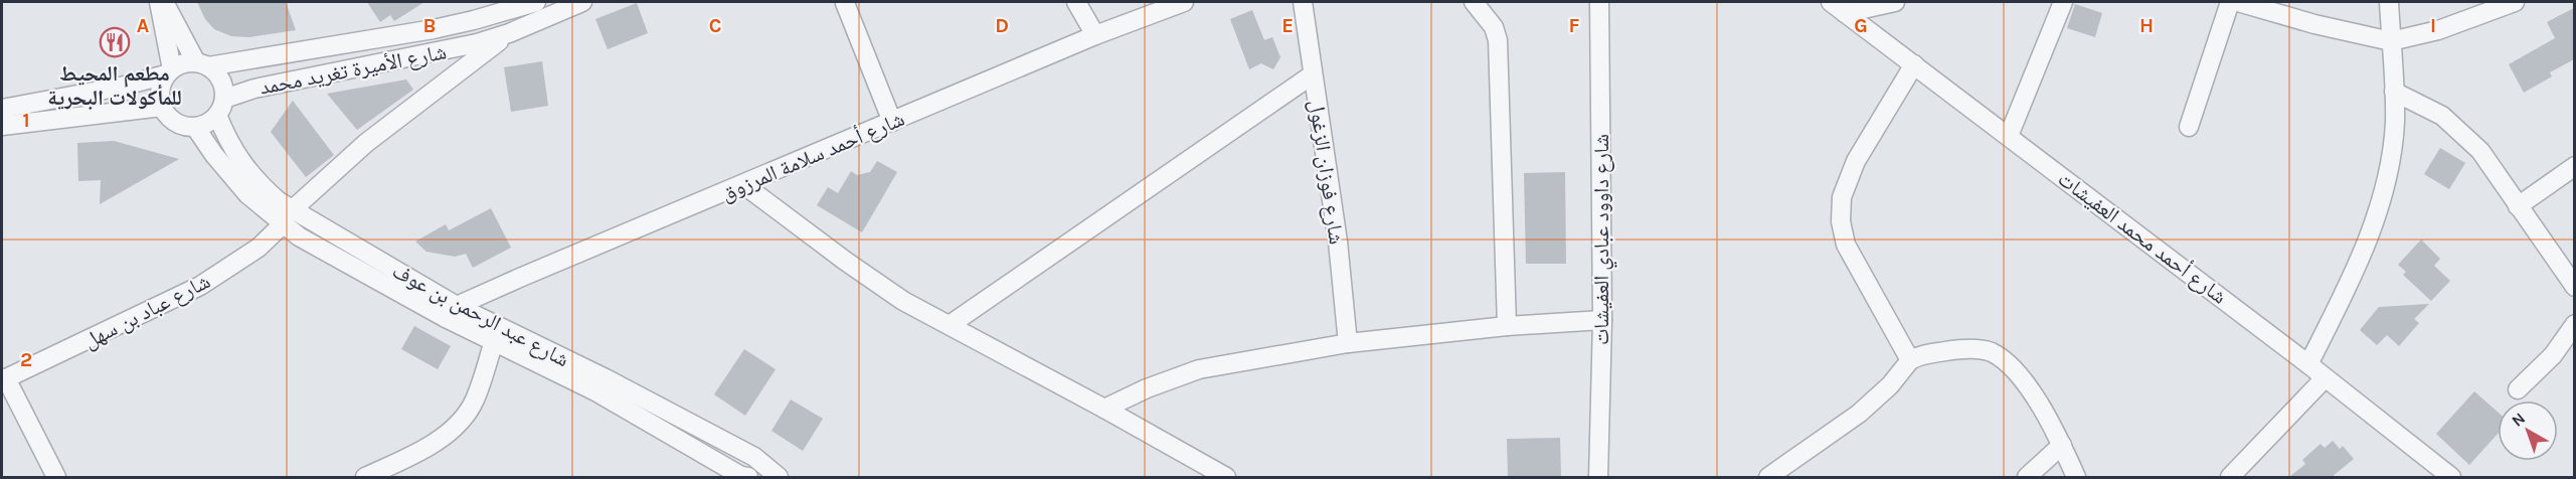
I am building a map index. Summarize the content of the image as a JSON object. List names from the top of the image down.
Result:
{
  "streets": {
    "street": [
      "شارع الأميرة تغريد محمد",
      "شارع أحمد سلامة المرزوق",
      "شارع فوزان الزغول",
      "شارع أحمد محمد العفيشات",
      "شارع داوود عبادي العفيشات",
      "شارع عباد بن سهل",
      "شارع عبد الرحمن بن عوف"
    ]
  },
  "crossings": [
    ["شارع الأميرة تغريد محمد", "شارع عباد بن سهل"],
    ["شارع الأميرة تغريد محمد", "شارع عبد الرحمن بن عوف"],
    ["شارع أحمد سلامة المرزوق", "شارع عبد الرحمن بن عوف"],
    ["شارع عباد بن سهل", "شارع عبد الرحمن بن عوف"]
  ],
  "places": {
    "restaurant": ["مطعم المحيط للمأكولات البحرية"]
  },
  "north": "top left",
  "grid": {
    "columns": [
      "A",
      "B",
      "C",
      "D",
      "E",
      "F",
      "G",
      "H",
      "I"
    ],
    "rows": ["1", "2"]
  }
}
